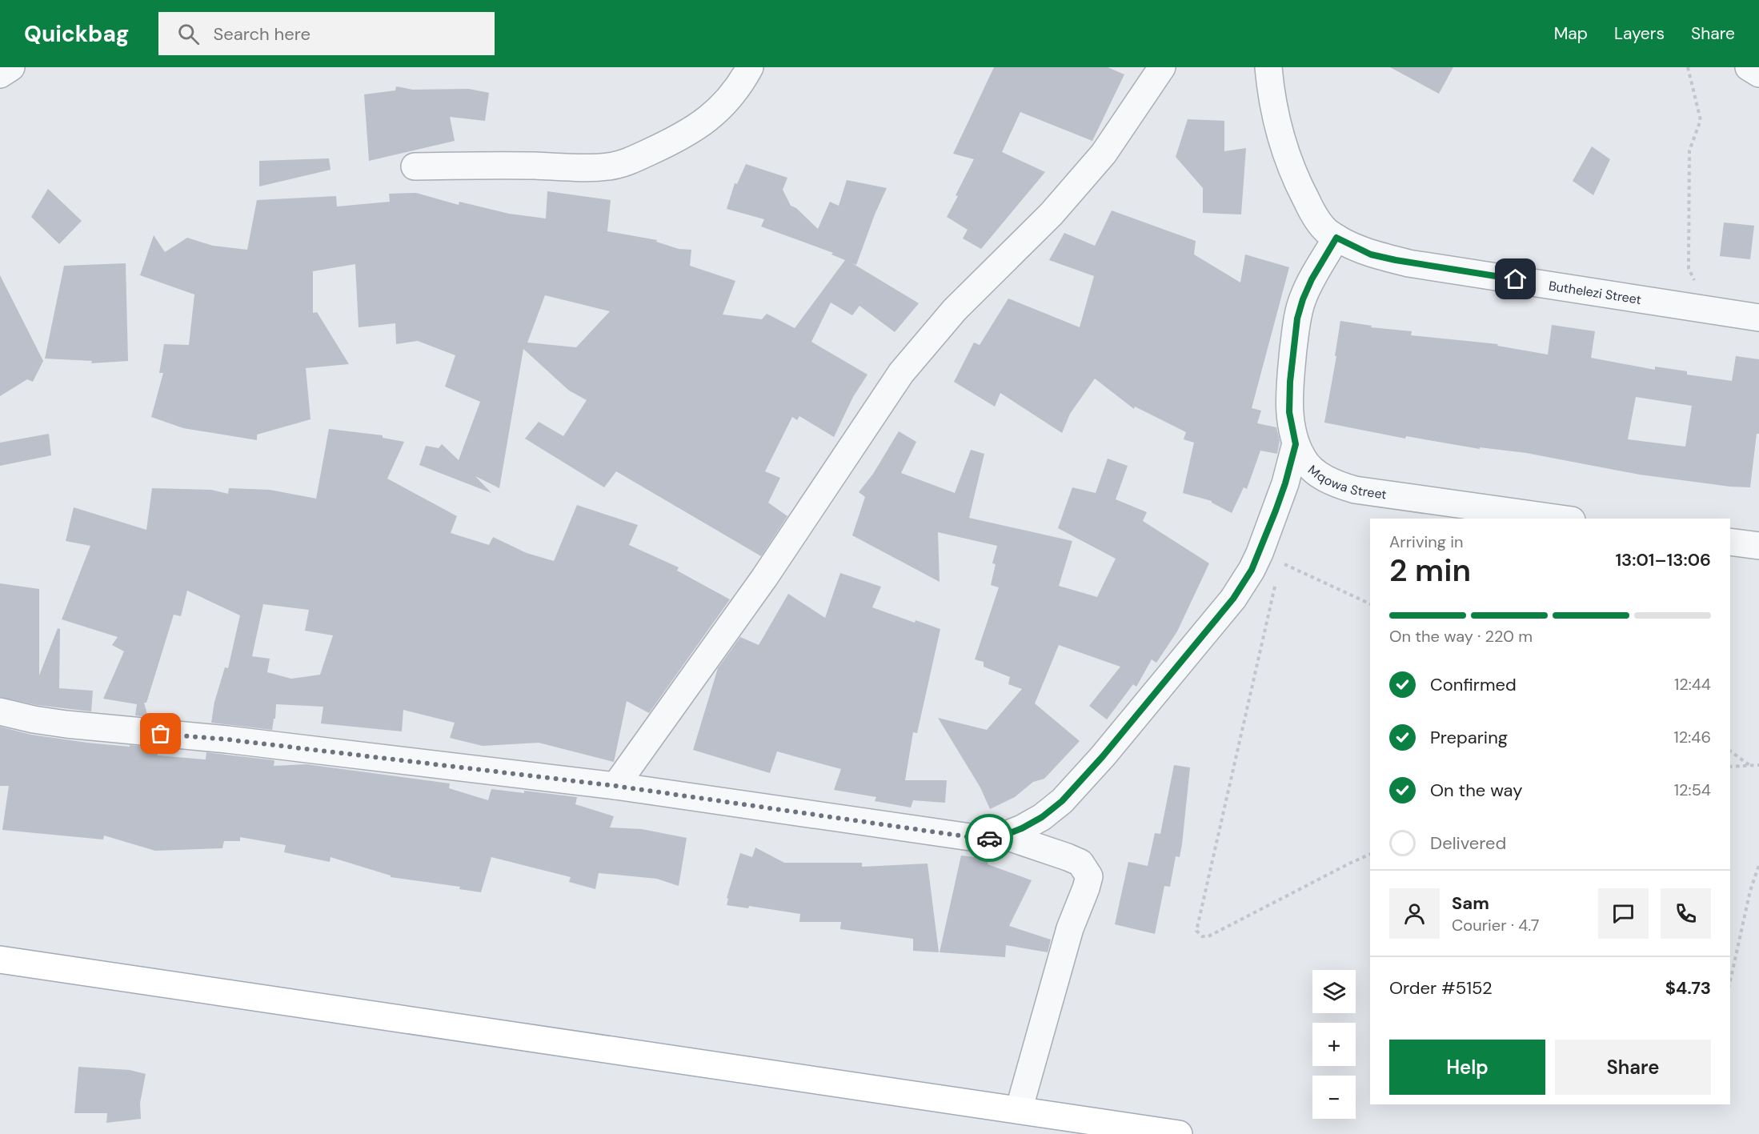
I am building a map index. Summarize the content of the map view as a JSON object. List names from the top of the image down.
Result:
{
  "streets": {
    "street": ["Buthelezi Street", "Mqowa Street"]
  },
  "crossings": [
    ["Buthelezi Street", "Mqowa Street"]
  ],
  "page": {
    "header": "Quickbag",
    "search": "Search here",
    "nav": ["Map", "Layers", "Share"],
    "heading": ["2 min", "Arriving in", "13:01–13:06"],
    "panel": [
      "Sam",
      "Courier · 4.7",
      "Order #5152",
      "$4.73"
    ],
    "bar": "On the way · 220 m",
    "list": [
      ["Confirmed", "12:44"],
      ["Preparing", "12:46"],
      ["On the way", "12:54"],
      "Delivered"
    ],
    "map_buttons": ["+", "−"],
    "buttons": ["Help", "Share"]
  }
}
